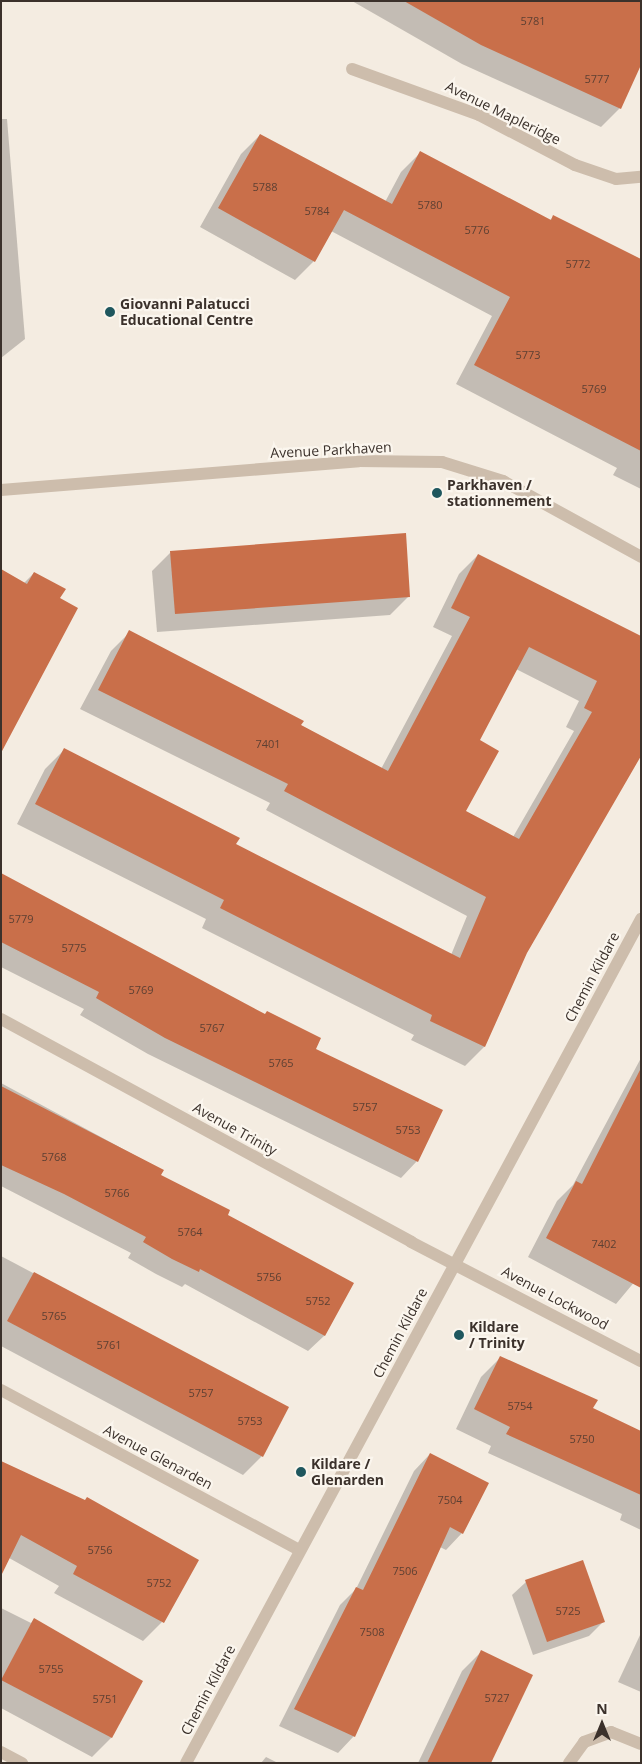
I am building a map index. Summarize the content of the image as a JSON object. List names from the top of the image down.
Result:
{
  "streets": {
    "street": [
      "Avenue Mapleridge",
      "Avenue Parkhaven",
      "Chemin Kildare",
      "Avenue Trinity",
      "Avenue Lockwood",
      "Avenue Glenarden"
    ]
  },
  "crossings": [
    ["Chemin Kildare", "Avenue Trinity"],
    ["Chemin Kildare", "Avenue Lockwood"],
    ["Chemin Kildare", "Avenue Glenarden"],
    ["Avenue Trinity", "Avenue Lockwood"]
  ],
  "places": [
    "Giovanni Palatucci Educational Centre",
    "Parkhaven / stationnement",
    "Kildare / Trinity",
    "Kildare / Glenarden"
  ],
  "house_numbers": [
    "5781",
    "5777",
    "5788",
    "5780",
    "5784",
    "5776",
    "5772",
    "5773",
    "5769",
    "7401",
    "5779",
    "5775",
    "5769",
    "5767",
    "5765",
    "5757",
    "5753",
    "5768",
    "5766",
    "5764",
    "7402",
    "5756",
    "5752",
    "5765",
    "5761",
    "5757",
    "5754",
    "5753",
    "5750",
    "7504",
    "5756",
    "7506",
    "5752",
    "5725",
    "7508",
    "5755",
    "5727",
    "5751"
  ],
  "north": "top"
}
